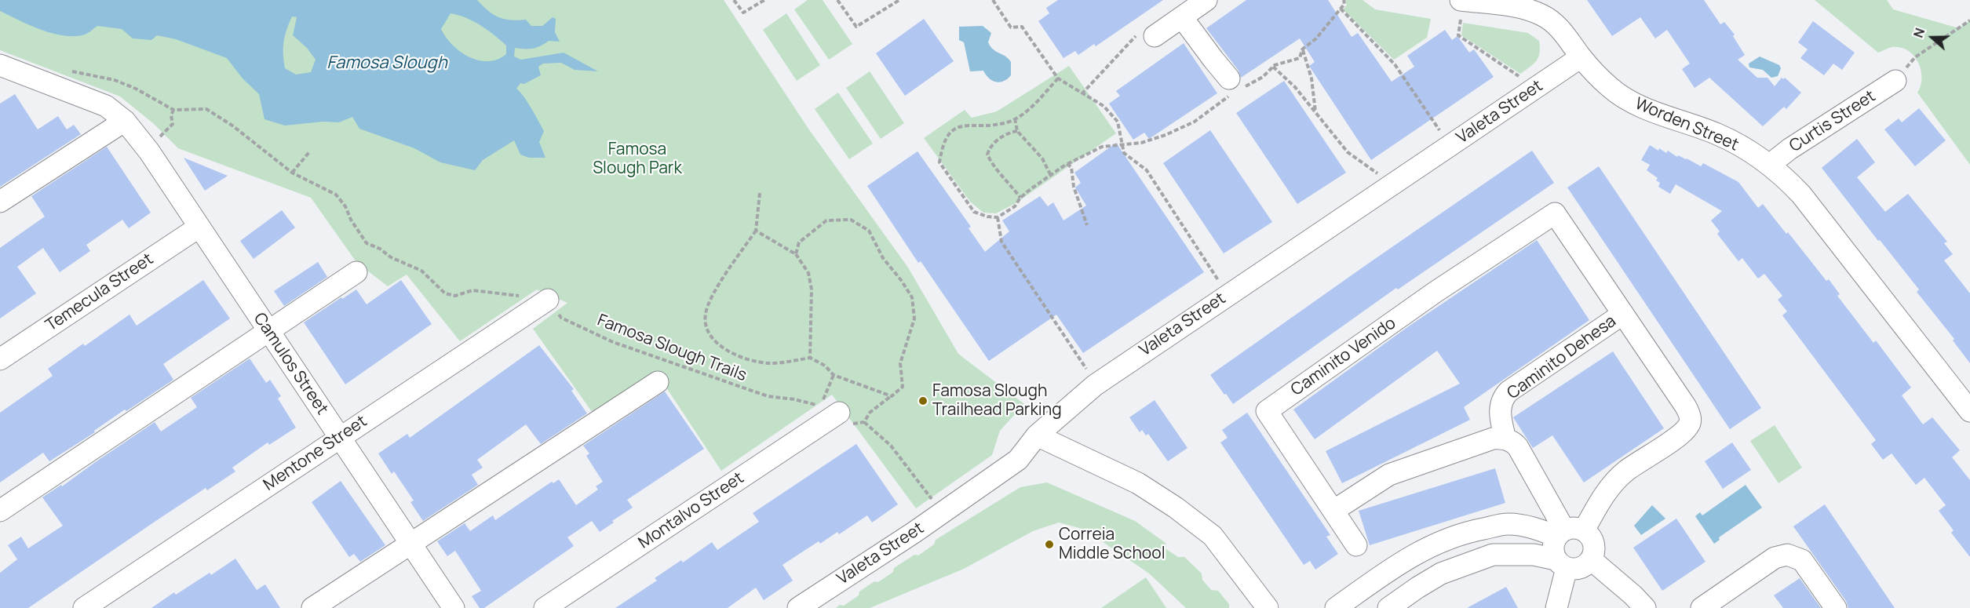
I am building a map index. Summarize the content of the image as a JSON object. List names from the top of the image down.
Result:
{
  "streets": {
    "street": [
      "Valeta Street",
      "Curtis Street",
      "Worden Street",
      "Temecula Street",
      "Caminito Venido",
      "Caminito Dehesa",
      "Camulos Street",
      "Mentone Street",
      "Montalvo Street"
    ],
    "path": ["Famosa Slough Trails"]
  },
  "crossings": [
    ["Valeta Street", "Worden Street"],
    ["Curtis Street", "Worden Street"],
    ["Temecula Street", "Camulos Street"],
    ["Famosa Slough Trails", "Mentone Street"],
    ["Famosa Slough Trails", "Montalvo Street"],
    ["Caminito Venido", "Caminito Dehesa"],
    ["Camulos Street", "Mentone Street"]
  ],
  "water": ["Famosa Slough"],
  "parks": ["Famosa Slough Park"],
  "places": ["Famosa Slough Trailhead Parking", "Correia Middle School"],
  "north": "left"
}
